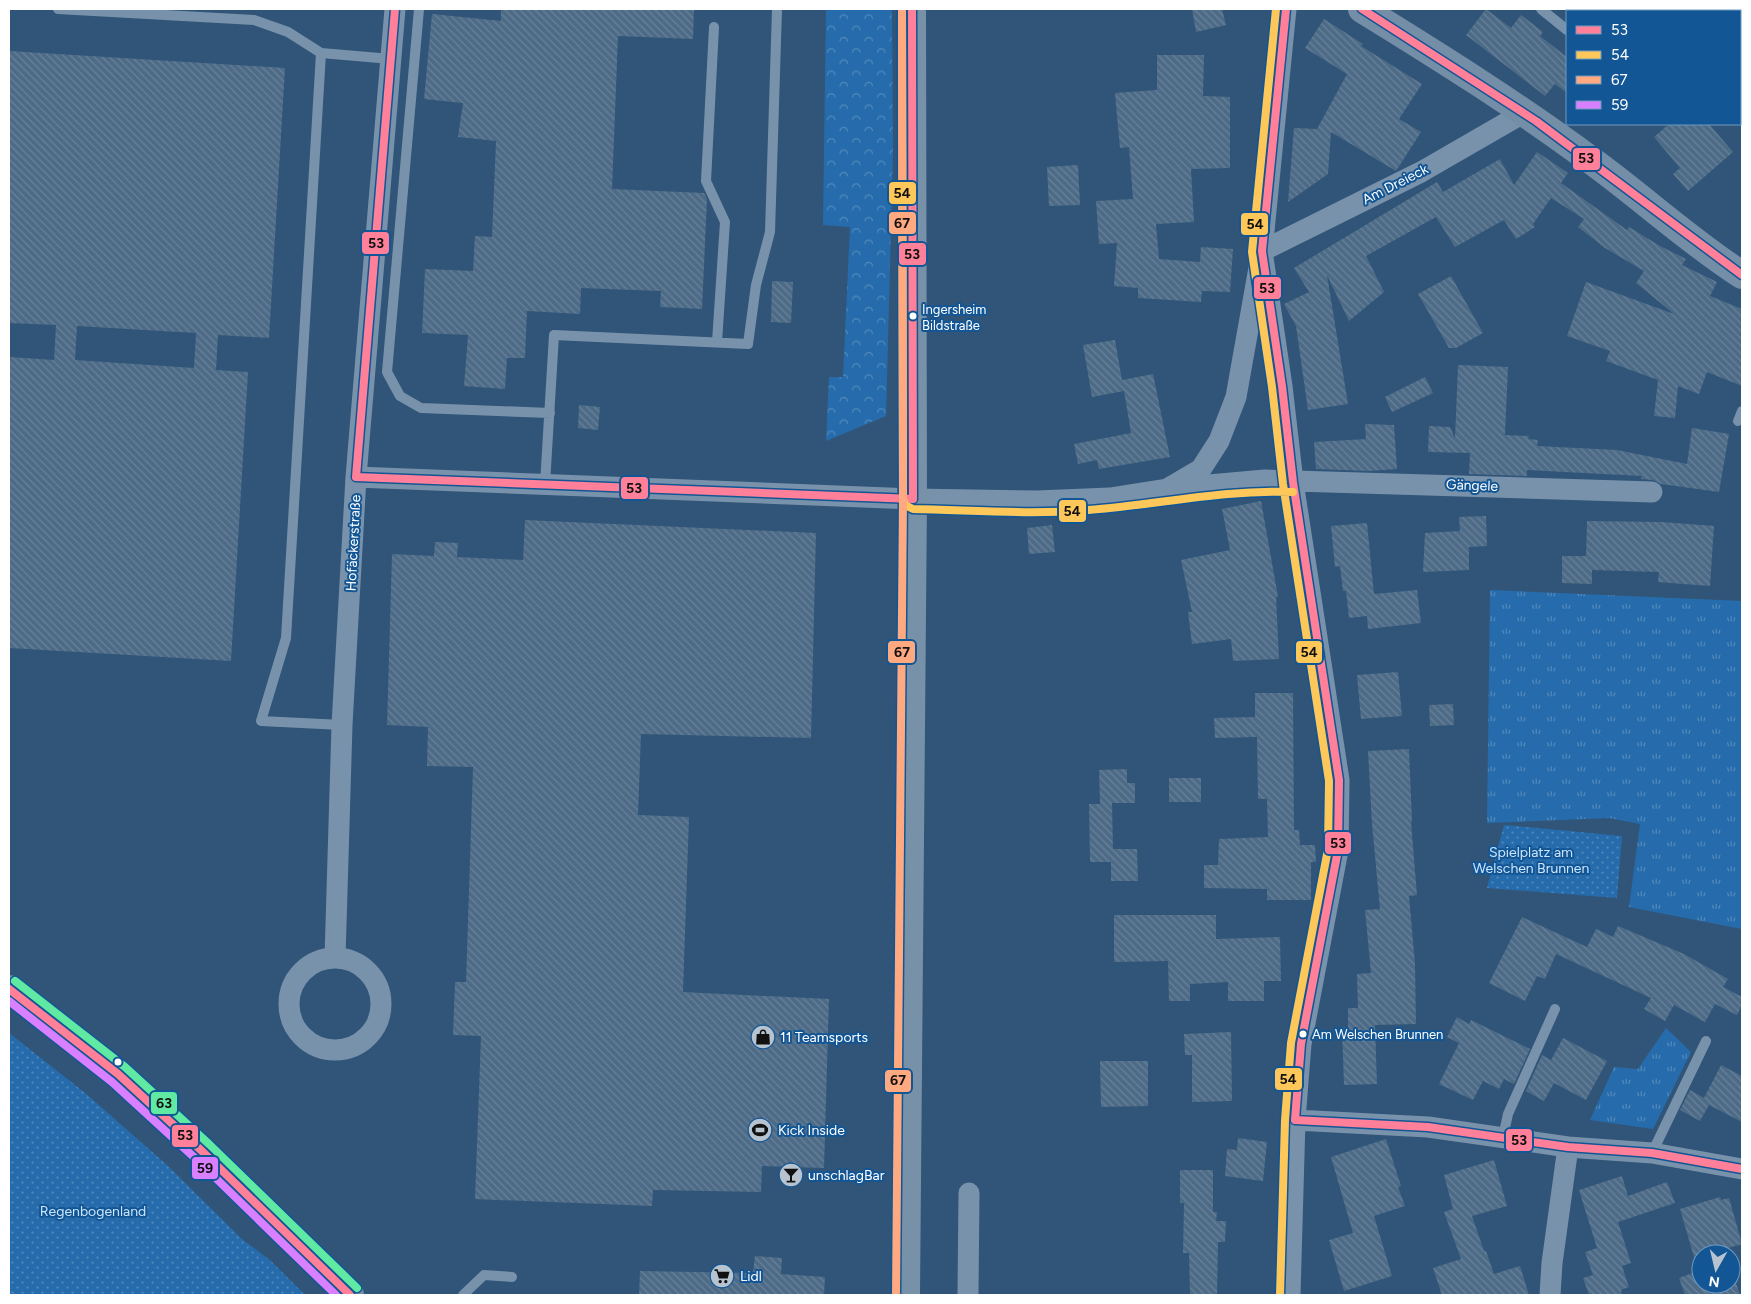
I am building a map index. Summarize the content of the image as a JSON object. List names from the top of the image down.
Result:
{
  "streets": {
    "street": ["Am Dreieck", "Gängele", "Hofäckerstraße"]
  },
  "crossings": [
    ["Gängele", "Hofäckerstraße"]
  ],
  "parks": ["Spielplatz am Welschen Brunnen", "Regenbogenland"],
  "places": {
    "other": ["Ingersheim Bildstraße", "Am Welschen Brunnen"],
    "shop": ["11 Teamsports"],
    "sports": ["Kick Inside"],
    "bar": ["unschlagBar"],
    "supermarket": ["Lidl"]
  },
  "lines": [
    "transit line 53",
    "transit line 54",
    "transit line 67",
    "transit line 63",
    "transit line 59"
  ],
  "legend": [
    "53",
    "54",
    "67",
    "59"
  ],
  "north": "bottom"
}
